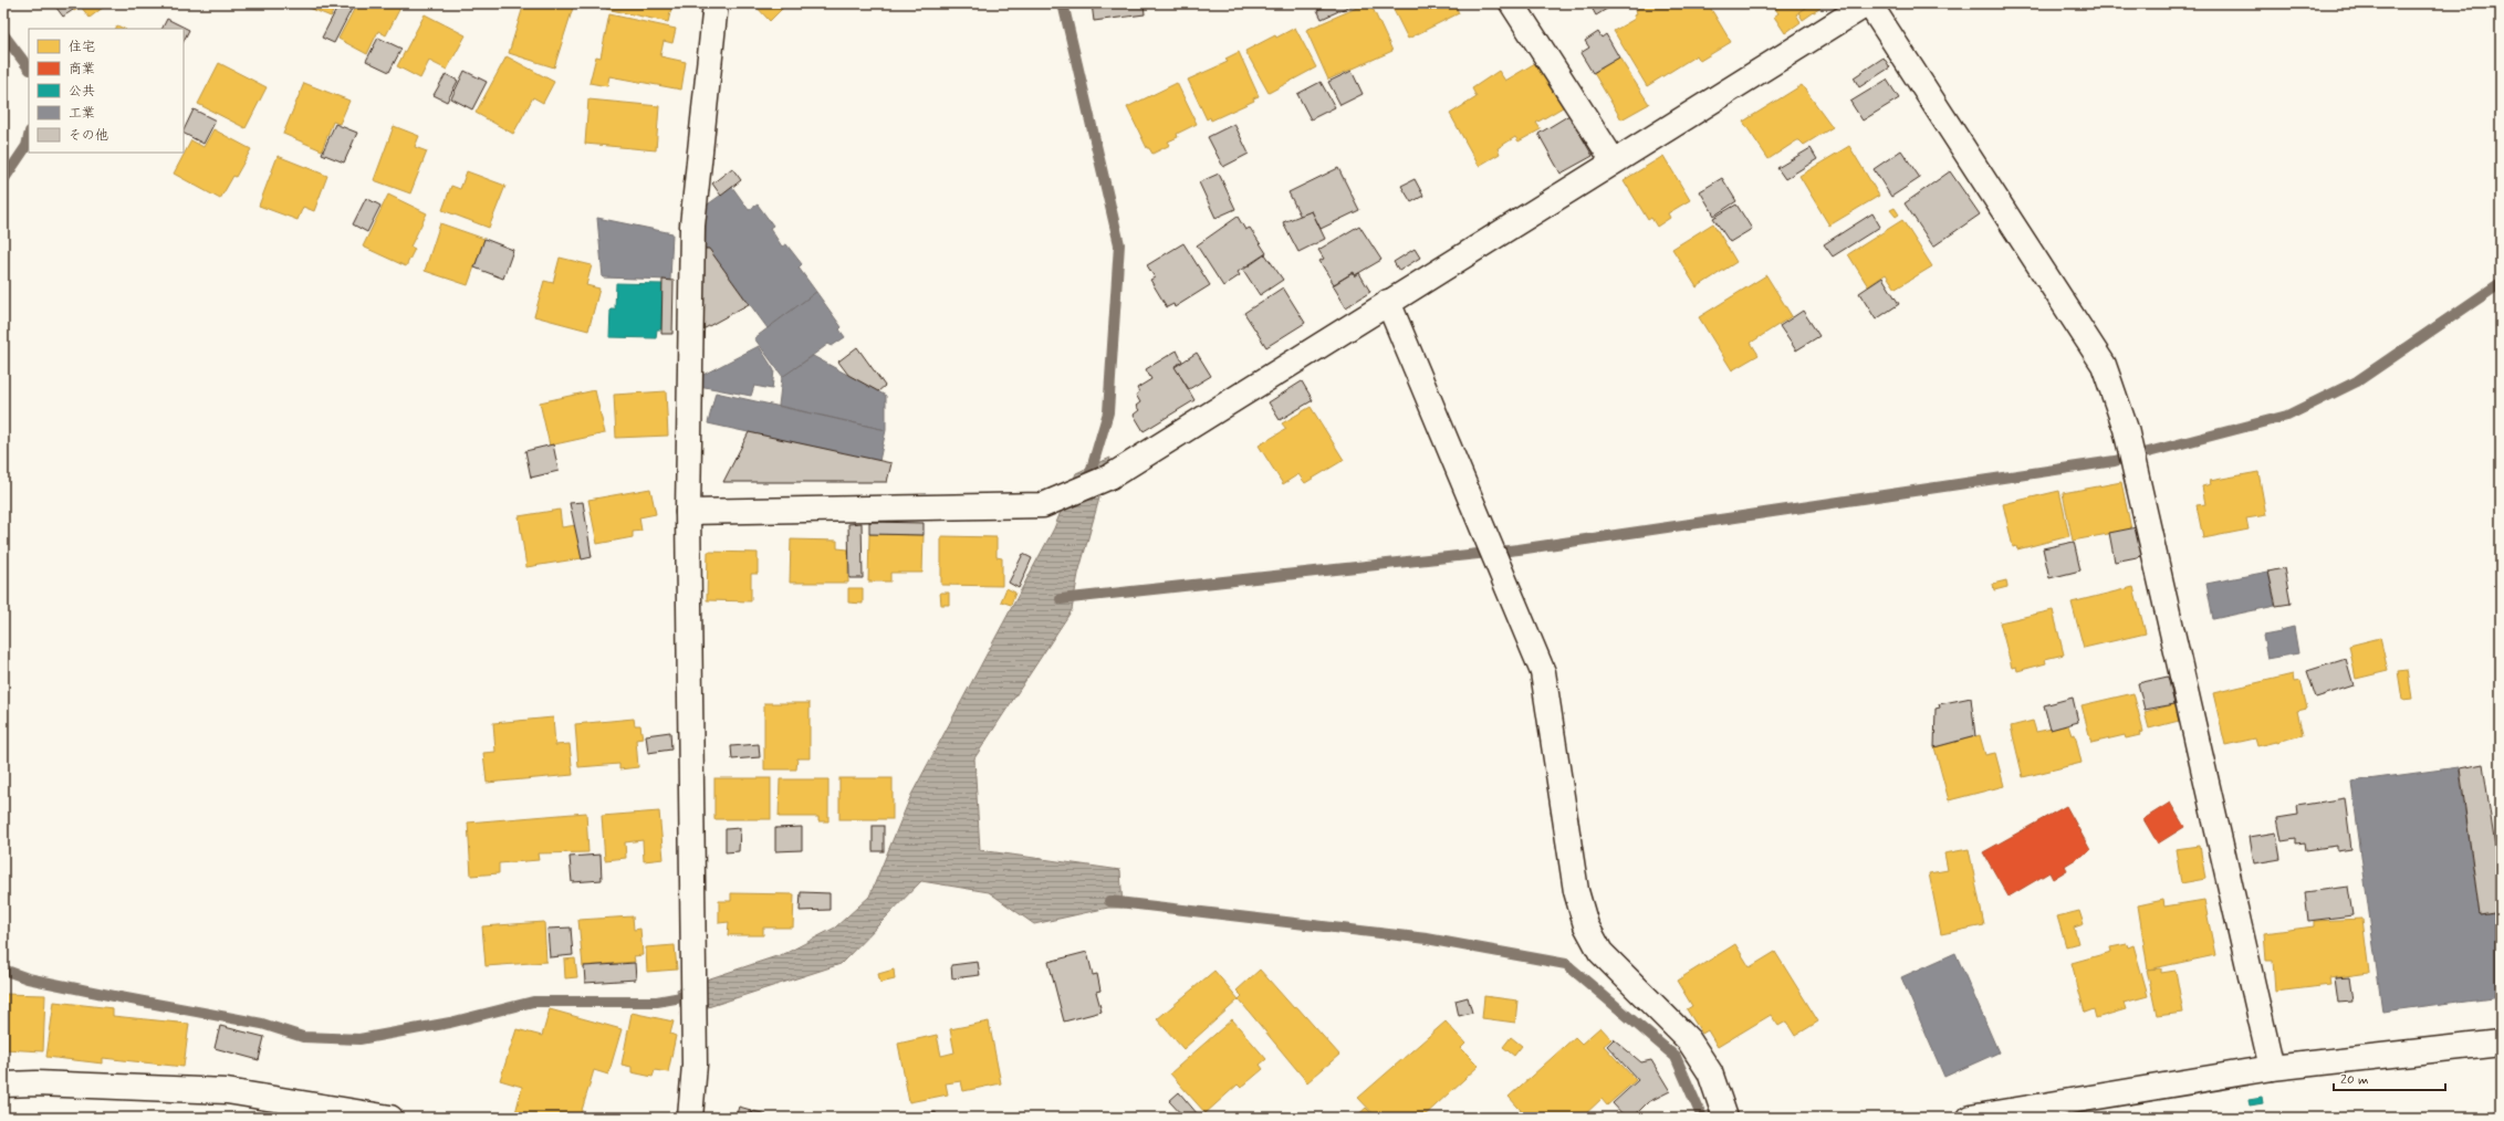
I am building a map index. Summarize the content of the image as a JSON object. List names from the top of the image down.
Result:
{
  "legend": [
    "住宅",
    "商業",
    "公共",
    "工業",
    "その他"
  ],
  "scale_bar": "20 m"
}
